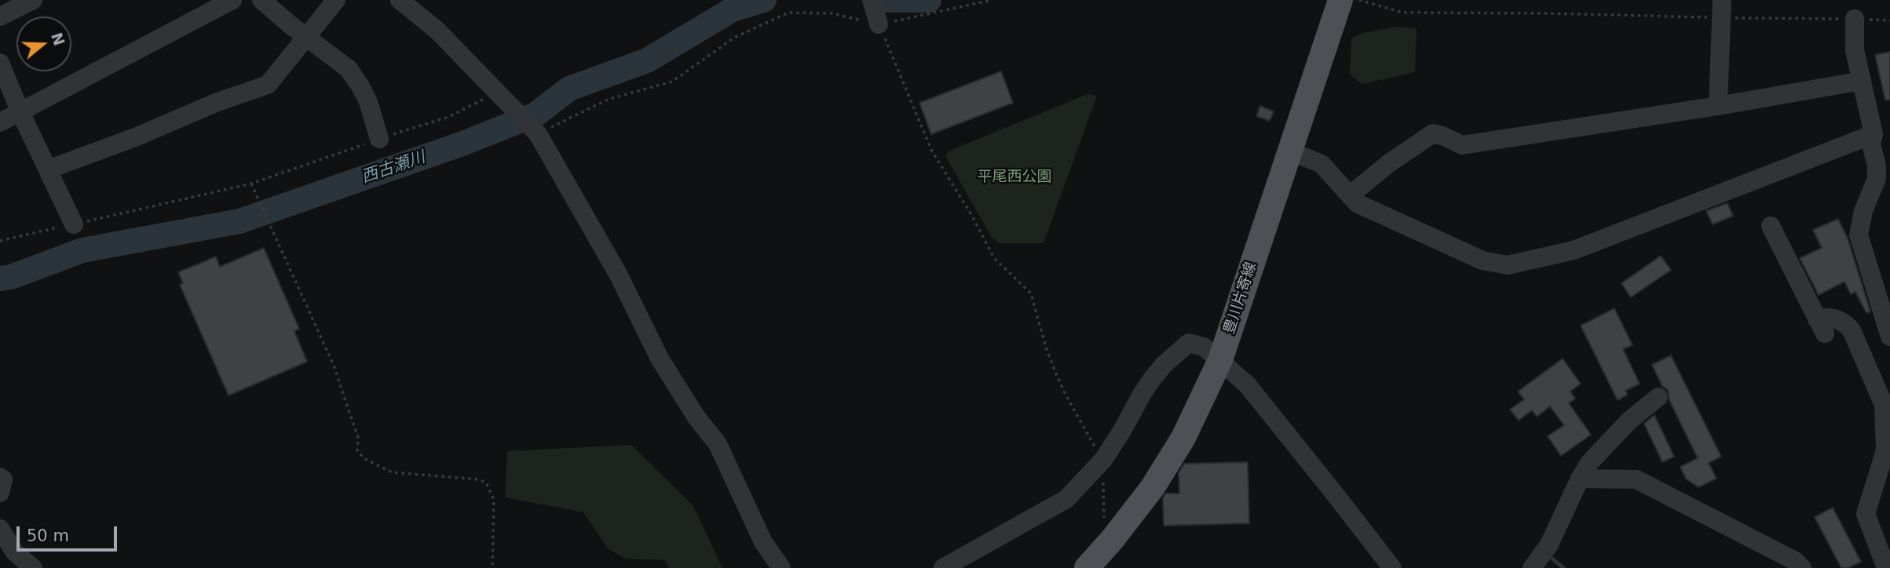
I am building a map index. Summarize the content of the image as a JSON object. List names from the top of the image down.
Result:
{
  "streets": {
    "main road": ["豊川片寄線"]
  },
  "water": ["西古瀬川"],
  "parks": ["平尾西公園"],
  "scale_bar": "50 m",
  "north": "right"
}
